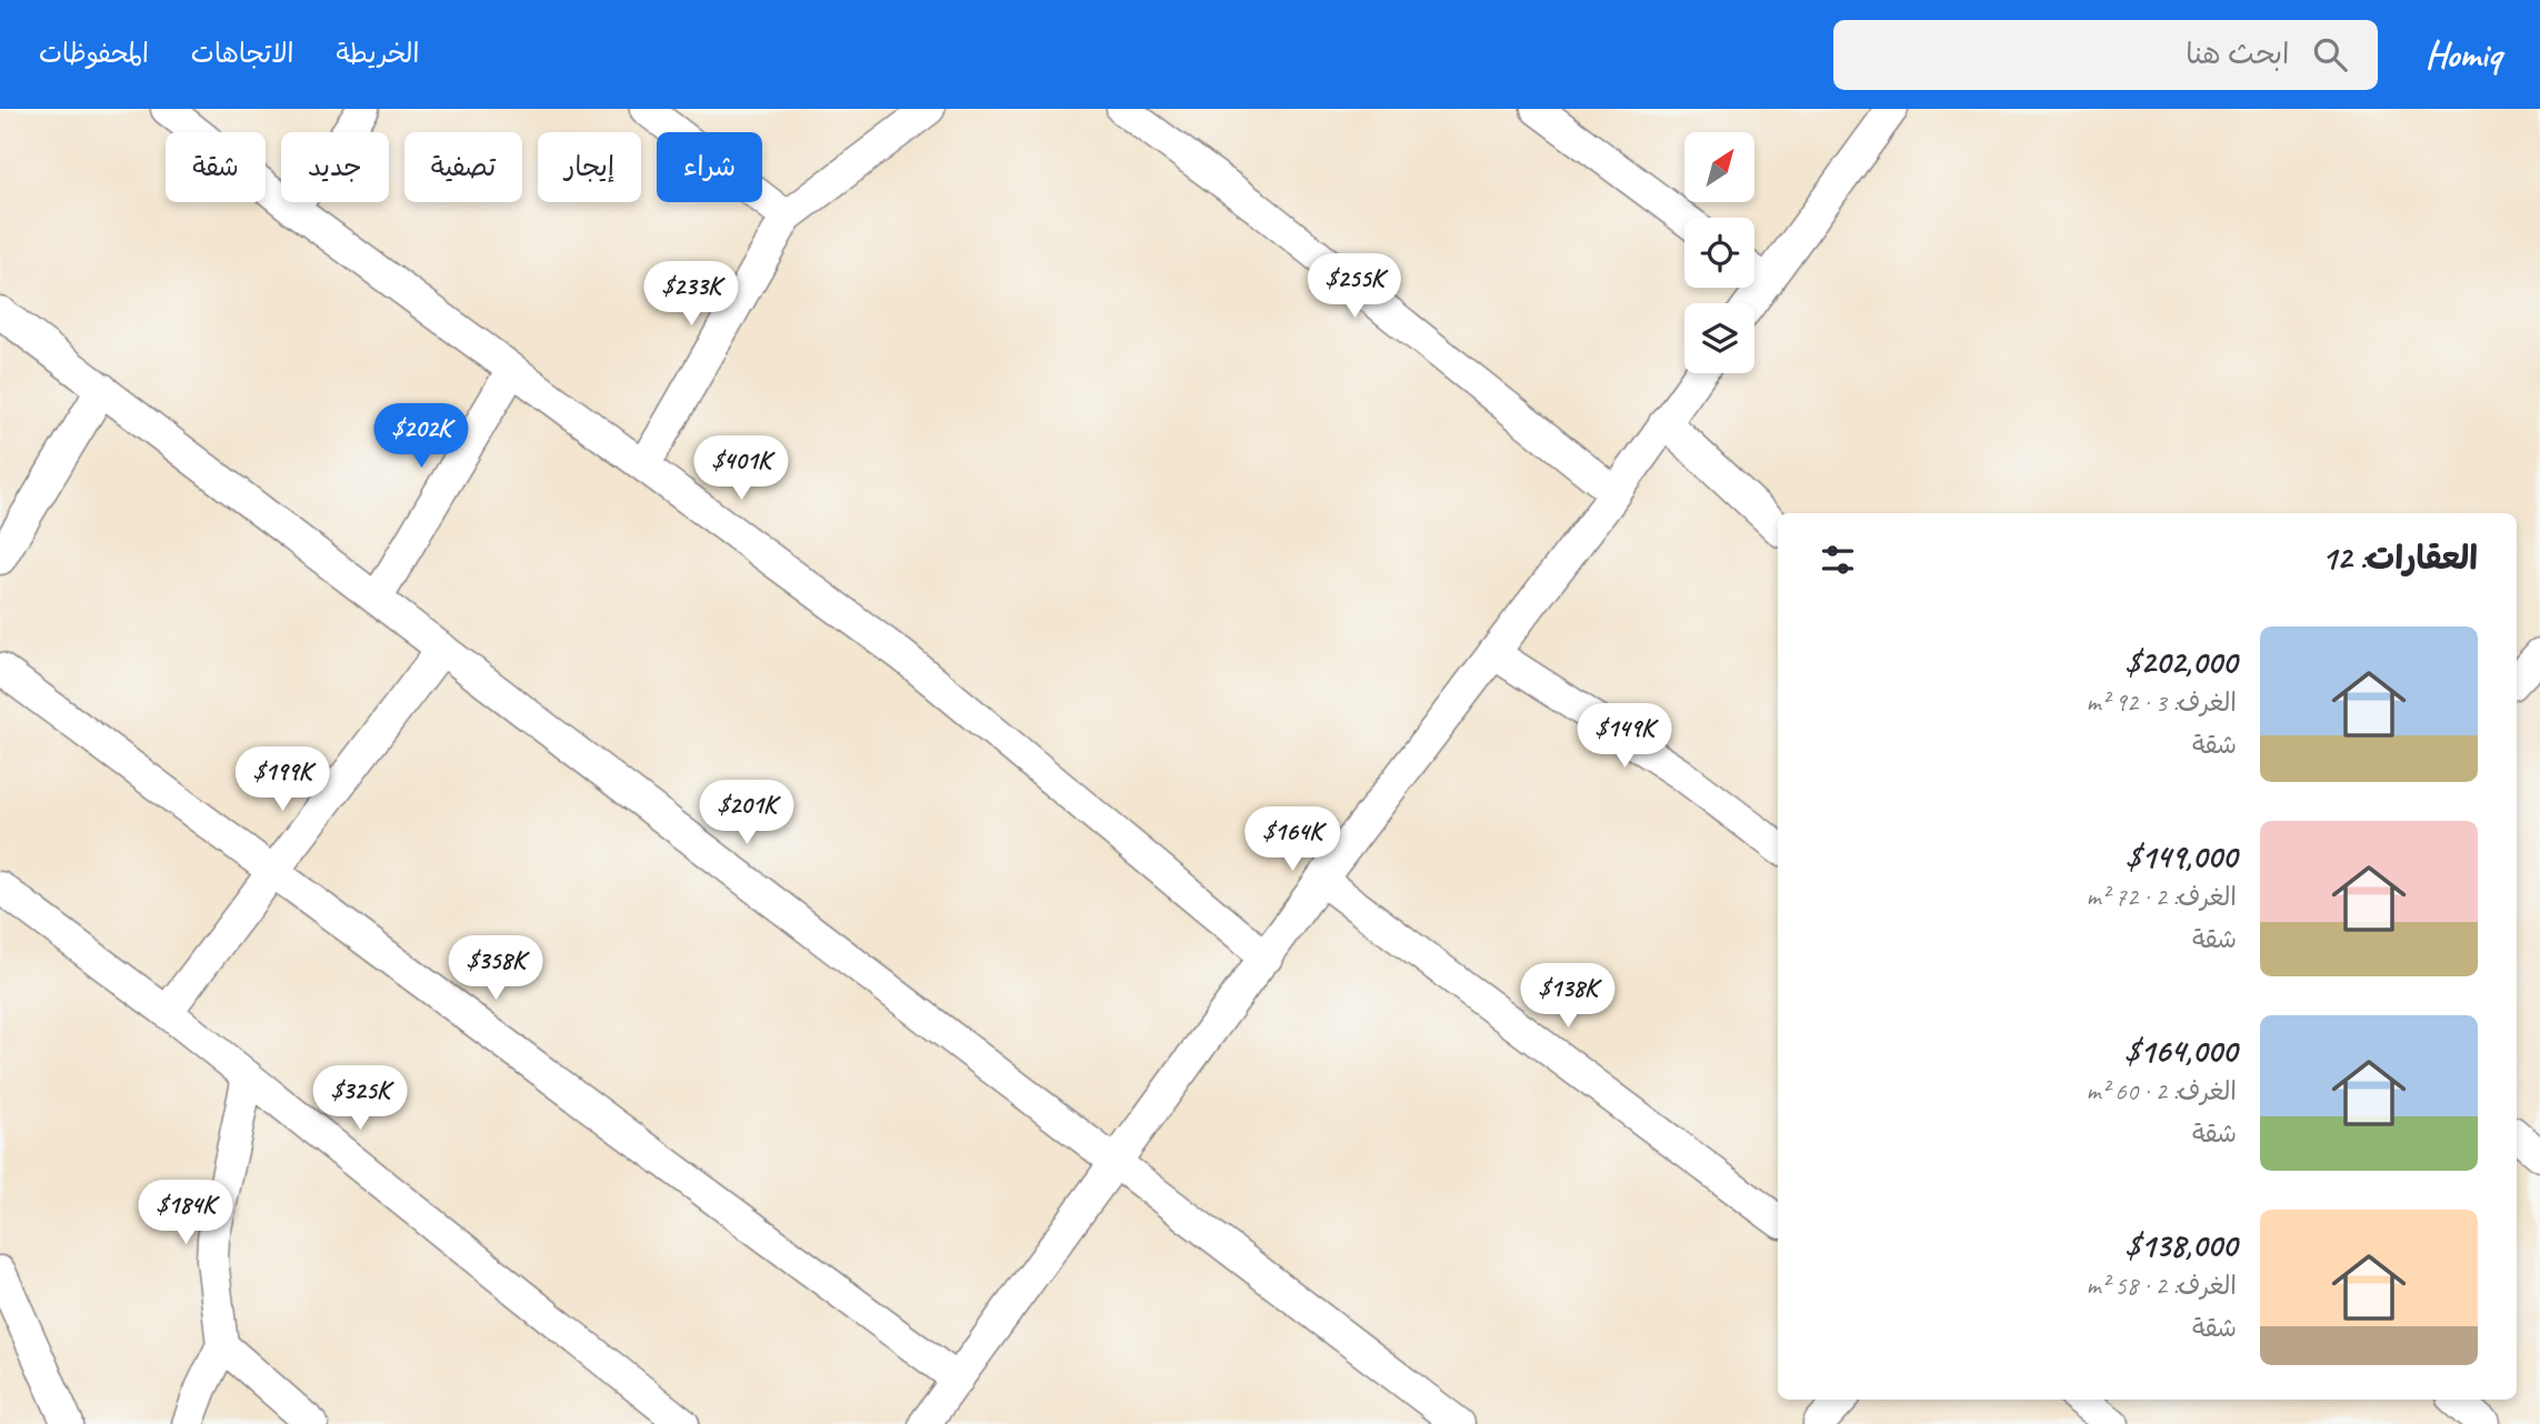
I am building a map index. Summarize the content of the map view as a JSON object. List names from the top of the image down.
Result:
{
  "north": "top right",
  "page": {
    "header": "Homiq",
    "search": "ابحث هنا",
    "nav": ["الخريطة", "الاتجاهات", "المحفوظات"],
    "chip": [
      "شراء",
      "إيجار",
      "تصفية",
      "جديد",
      "شقة"
    ],
    "price": [
      "$255K",
      "$233K",
      "$202K",
      "$401K",
      "$149K",
      "$199K",
      "$201K",
      "$164K",
      "$358K",
      "$138K",
      "$325K",
      "$184K"
    ],
    "heading": "العقارات: 12",
    "list": [
      {
        "name": "$202,000",
        "note": "الغرف: 3 · 92 m² · شقة"
      },
      {
        "name": "$149,000",
        "note": "الغرف: 2 · 72 m² · شقة"
      },
      {
        "name": "$164,000",
        "note": "الغرف: 2 · 60 m² · شقة"
      },
      {
        "name": "$138,000",
        "note": "الغرف: 2 · 58 m² · شقة"
      }
    ]
  }
}
